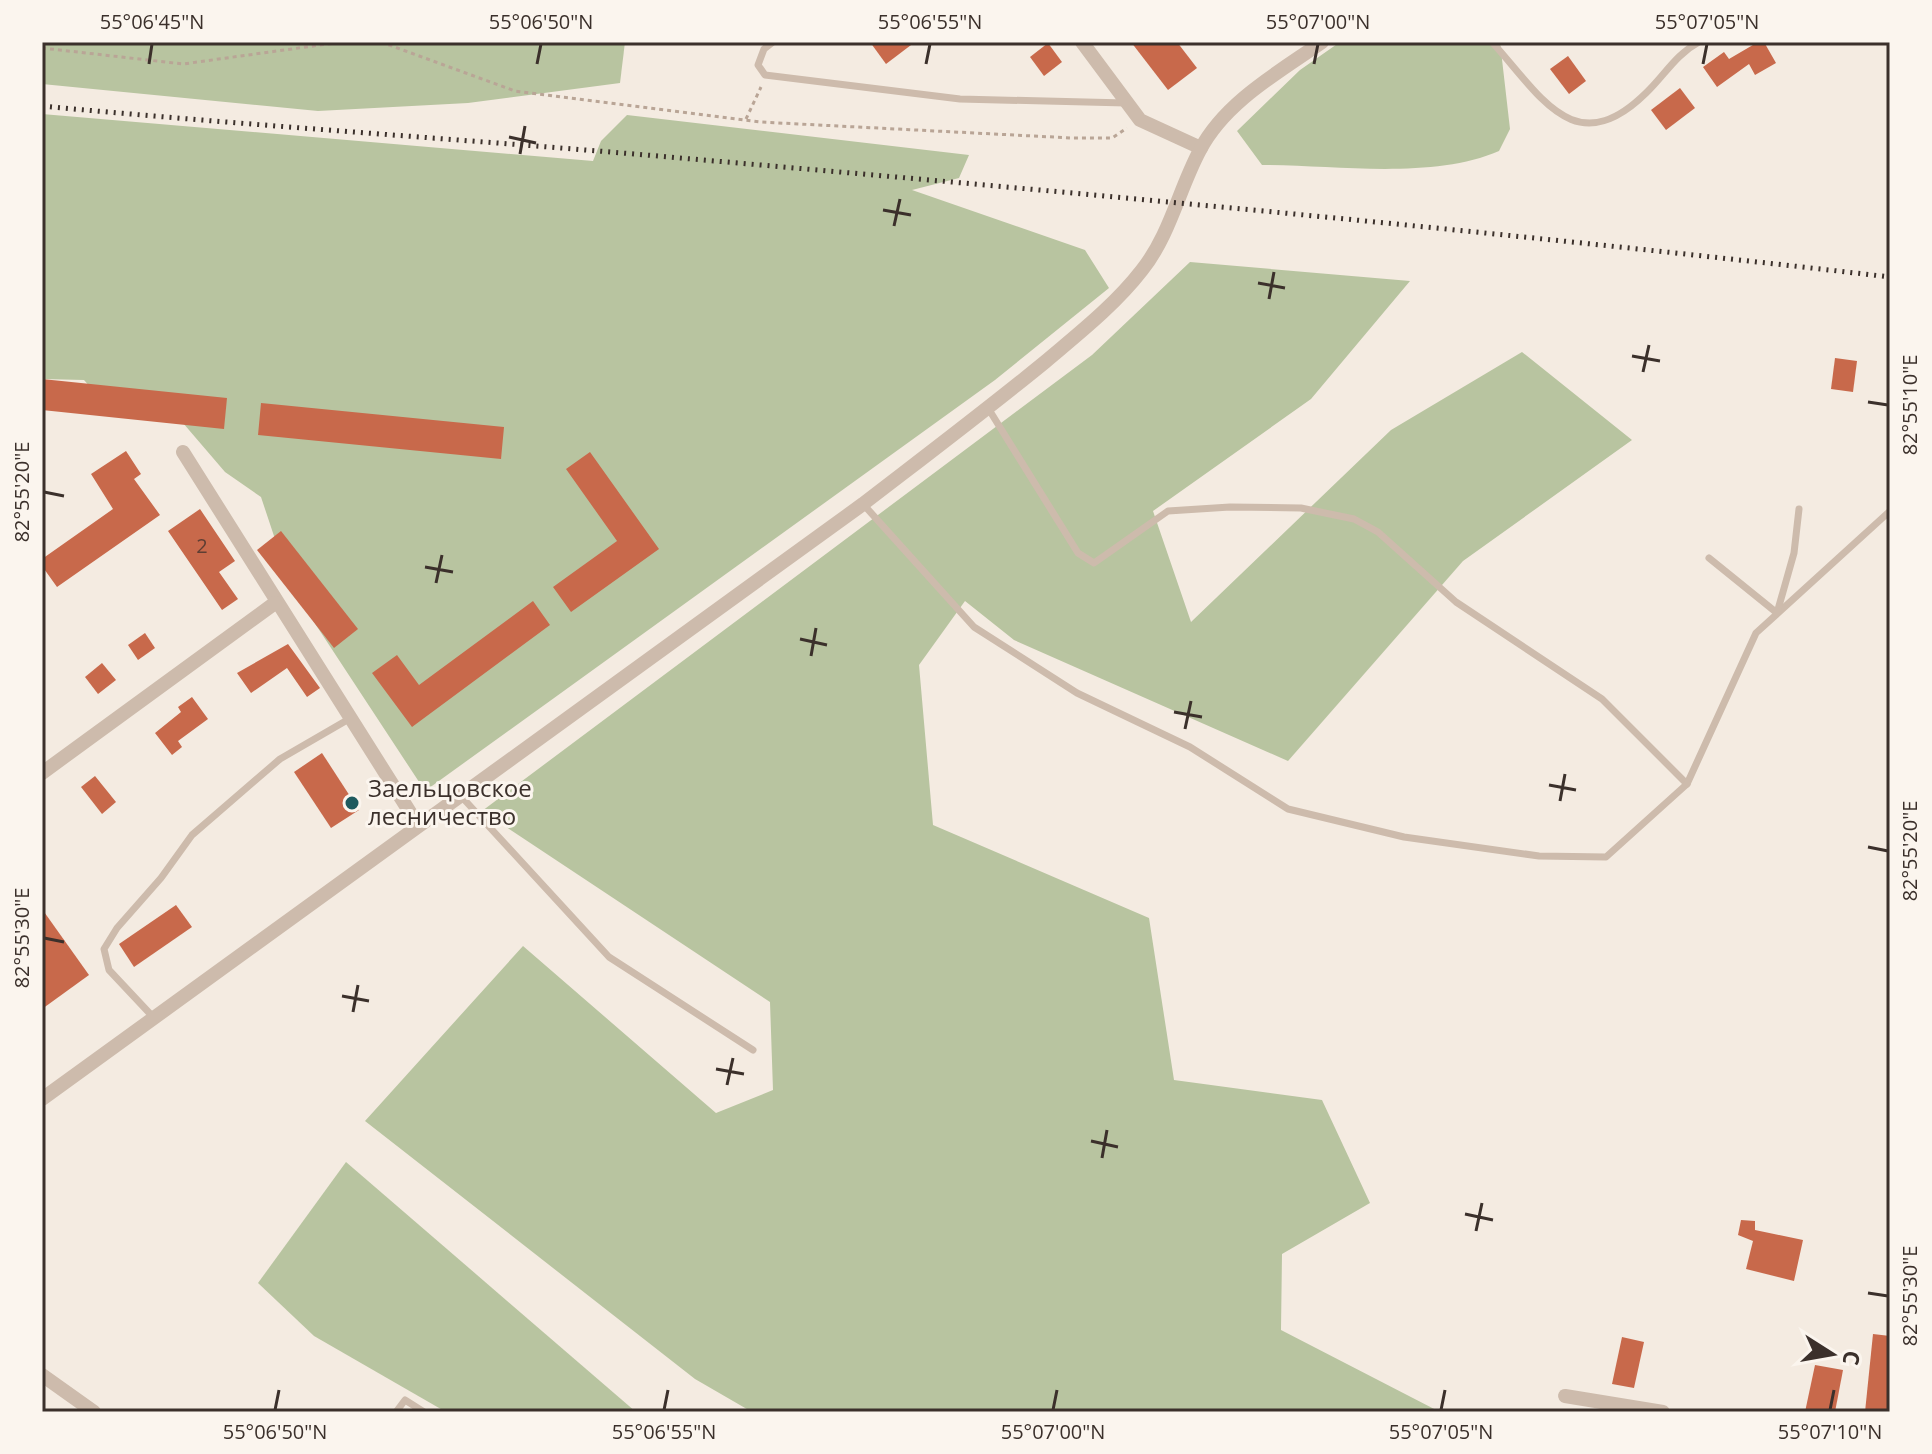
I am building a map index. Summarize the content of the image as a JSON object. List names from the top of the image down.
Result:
{
  "places": ["Заельцовское лесничество"],
  "house_numbers": ["2"],
  "north": "right",
  "coordinates": [
    "55°06'45\"N",
    "55°06'50\"N",
    "55°06'55\"N",
    "55°07'00\"N",
    "55°07'05\"N",
    "82°55'10\"E",
    "82°55'20\"E",
    "82°55'30\"E",
    "55°07'10\"N"
  ]
}
